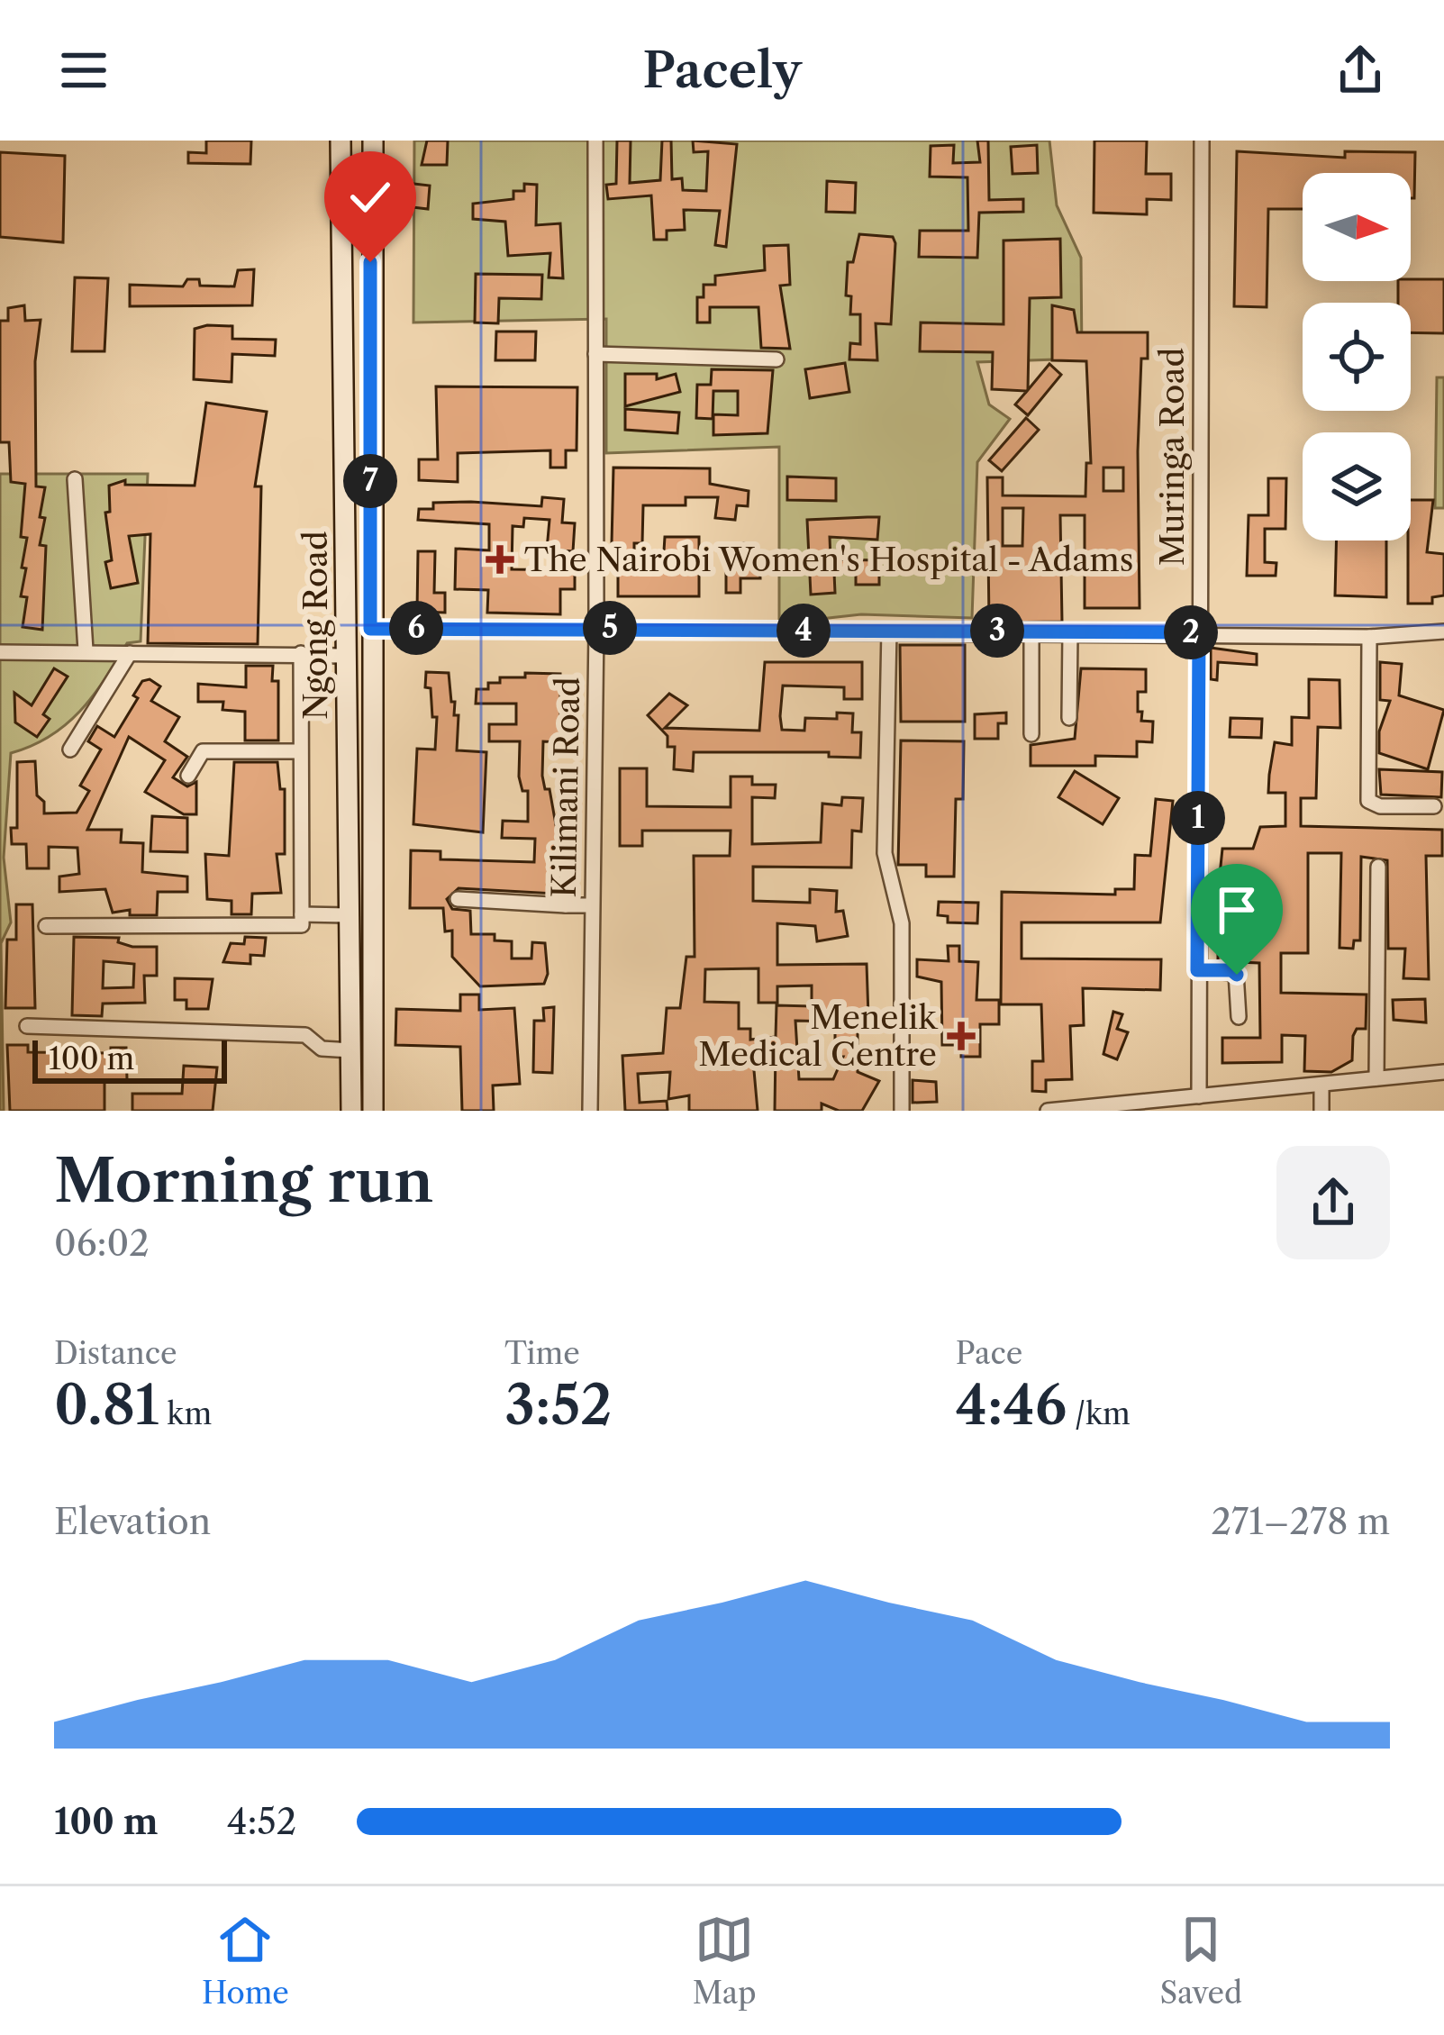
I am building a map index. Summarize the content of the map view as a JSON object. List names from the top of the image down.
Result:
{
  "streets": {
    "main road": ["Ngong Road"],
    "street": ["Muringa Road", "Kilimani Road"]
  },
  "places": {
    "health": ["The Nairobi Women's Hospital - Adams", "Menelik Medical Centre"]
  },
  "scale_bar": "100 m",
  "north": "right",
  "page": {
    "header": "Pacely",
    "pins": [
      "7",
      "5",
      "6",
      "3",
      "4",
      "2",
      "1"
    ],
    "scale": "100 m",
    "heading": ["Morning run", "06:02"],
    "stats": [
      ["Distance", "0.81 km"],
      ["Time", "3:52"],
      ["Pace", "4:46 /km"]
    ],
    "chart": ["Elevation", "271–278 m"],
    "list": [
      {
        "name": "100 m",
        "note": "4:52"
      }
    ],
    "tabs": ["Home", "Map", "Saved"]
  }
}
